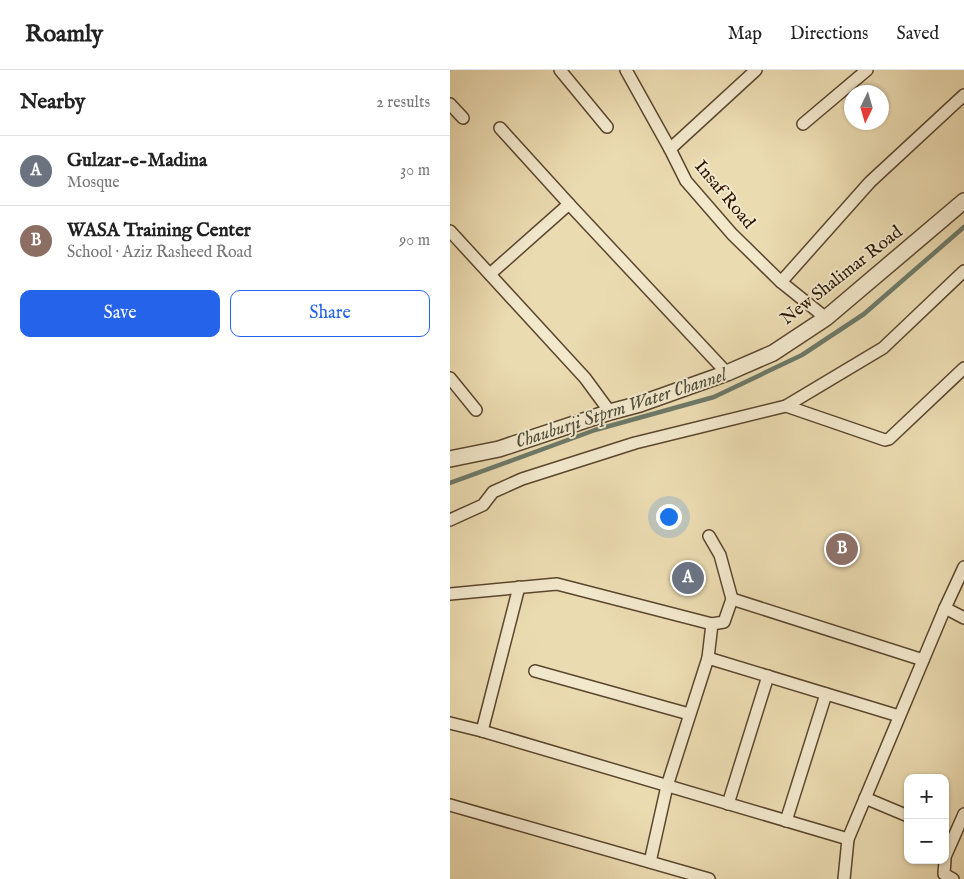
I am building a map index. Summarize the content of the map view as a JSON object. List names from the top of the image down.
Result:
{
  "streets": {
    "street": ["Insaf Road", "New Shalimar Road"]
  },
  "crossings": [
    ["Insaf Road", "New Shalimar Road"]
  ],
  "water": ["Chauburji Stprm Water Channel"],
  "north": "bottom",
  "page": {
    "header": "Roamly",
    "nav": ["Map", "Directions", "Saved"],
    "heading": ["Nearby", "2 results"],
    "list": [
      {
        "mark": "A",
        "name": "Gulzar-e-Madina",
        "note": "Mosque",
        "value": "30 m"
      },
      {
        "mark": "B",
        "name": "WASA Training Center",
        "note": "School · Aziz Rasheed Road",
        "value": "90 m"
      }
    ],
    "buttons": ["Save", "Share"],
    "pins": ["B", "A"],
    "map_buttons": ["+", "−"]
  }
}
